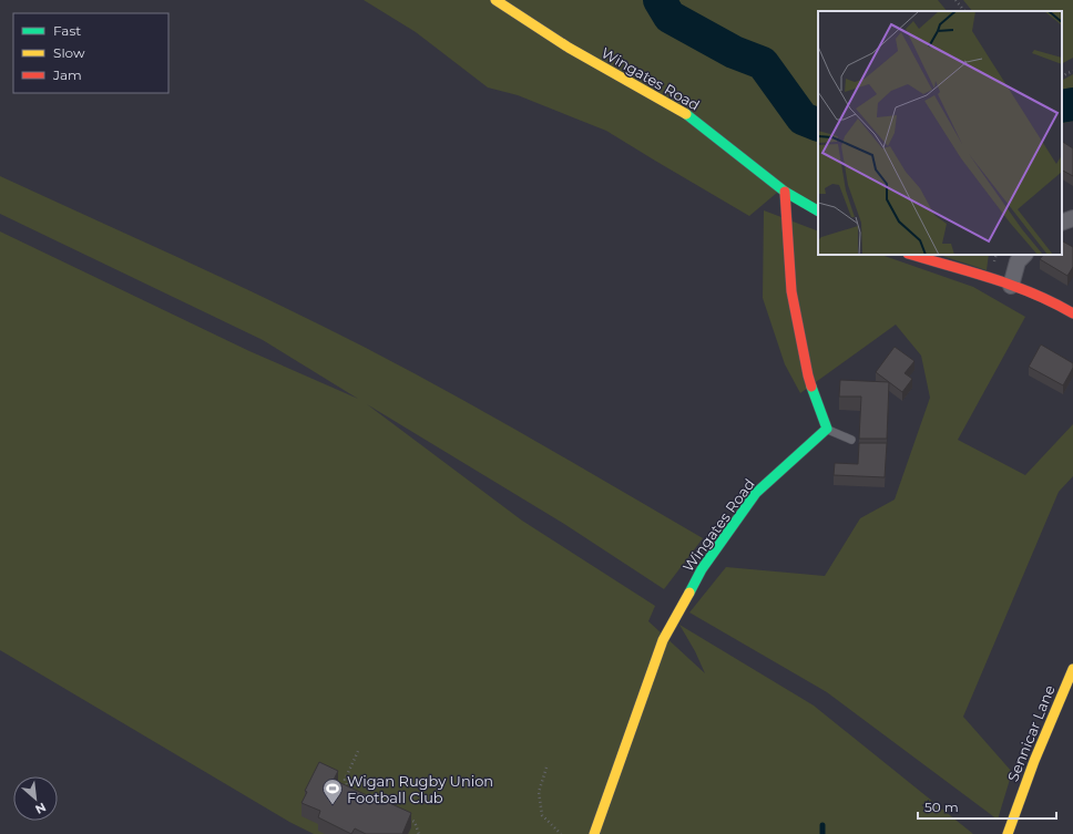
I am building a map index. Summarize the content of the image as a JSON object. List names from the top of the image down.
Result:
{
  "streets": {
    "street": ["Wingates Road", "Sennicar Lane"]
  },
  "places": {
    "sports": ["Wigan Rugby Union Football Club"]
  },
  "legend": ["Fast", "Slow", "Jam"],
  "scale_bar": "50 m",
  "north": "bottom right"
}
